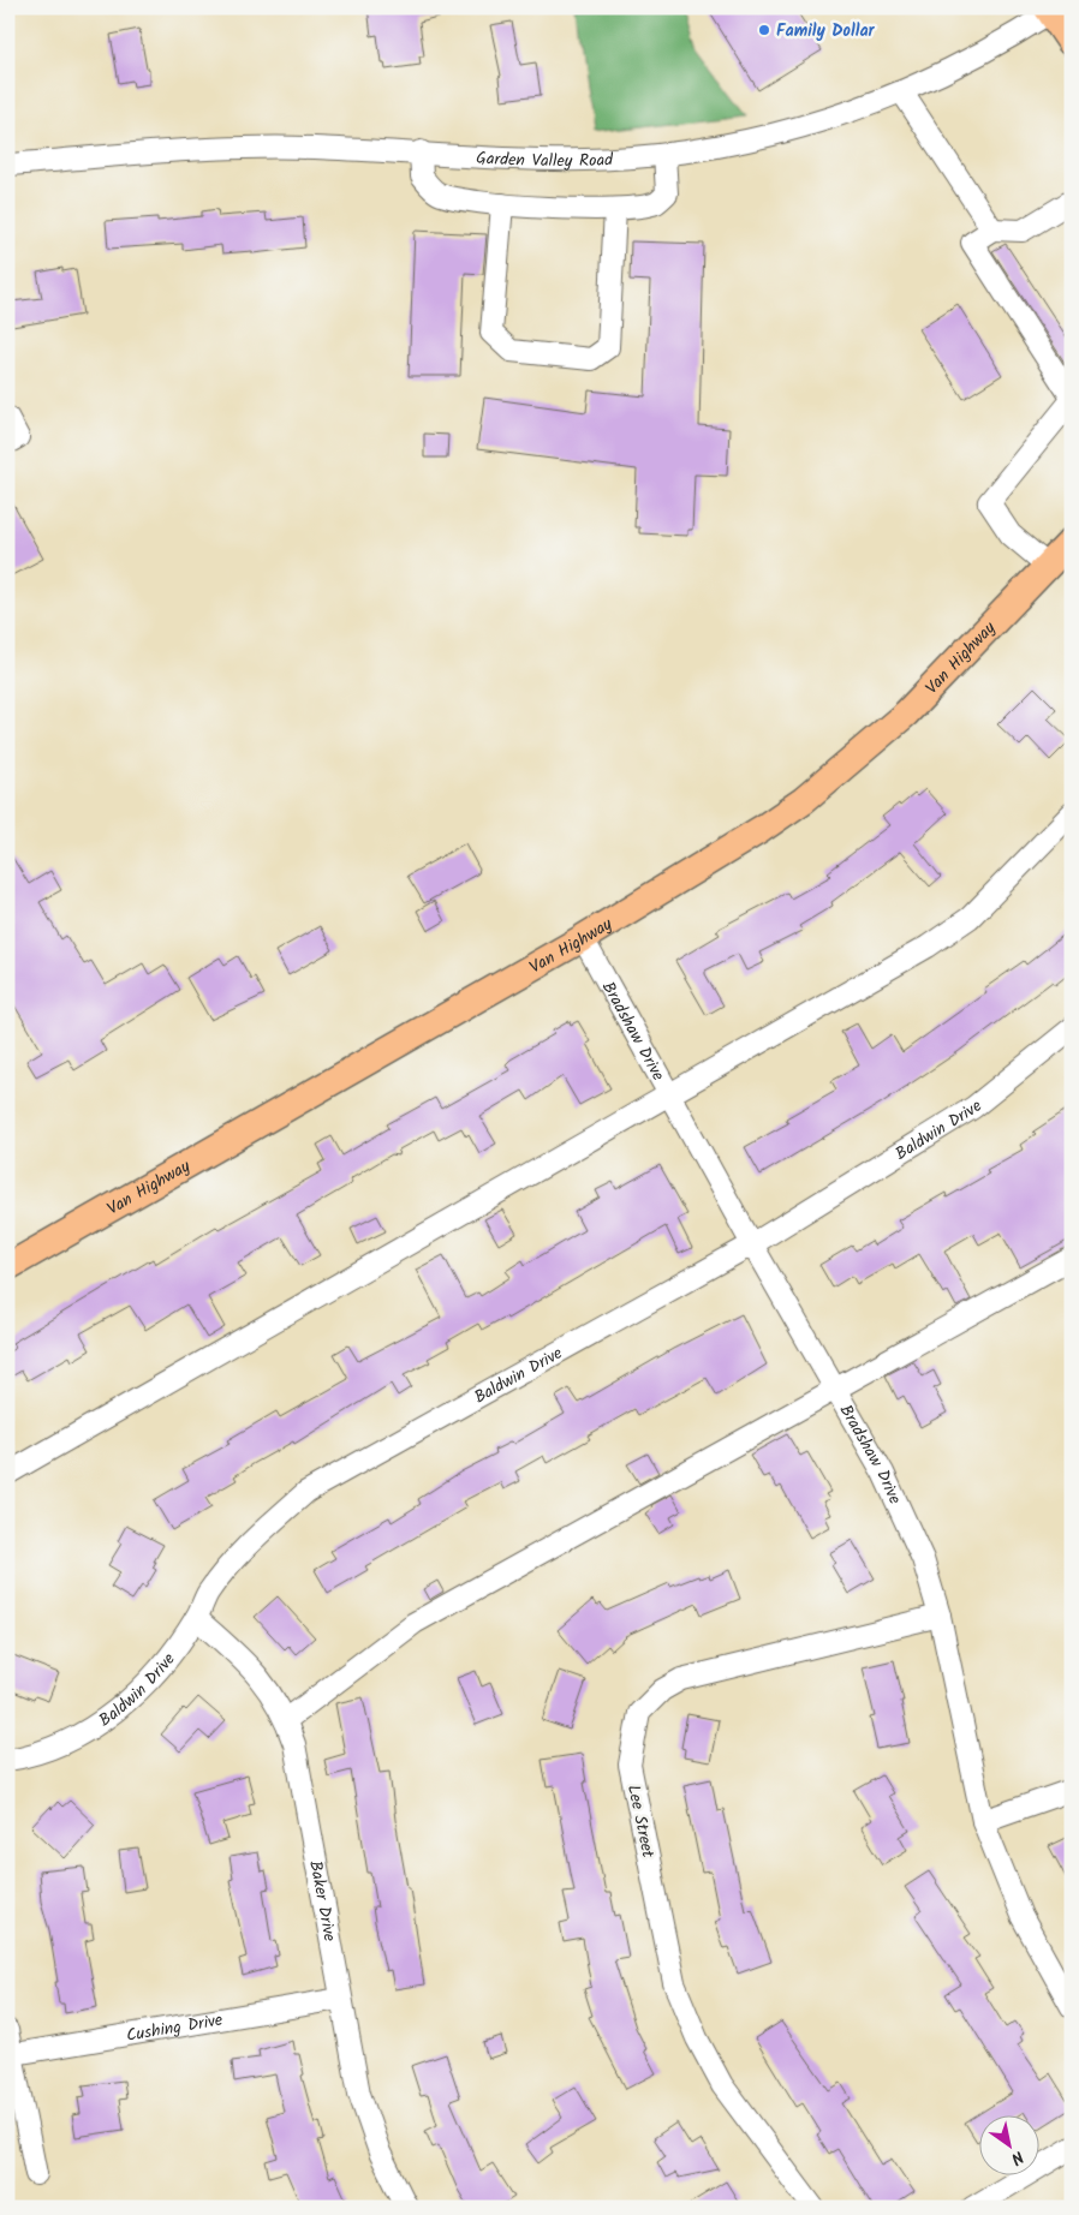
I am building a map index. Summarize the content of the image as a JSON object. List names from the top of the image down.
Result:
{
  "streets": {
    "main road": ["Van Highway"],
    "street": [
      "Garden Valley Road",
      "Bradshaw Drive",
      "Baldwin Drive",
      "Lee Street",
      "Baker Drive",
      "Cushing Drive"
    ]
  },
  "crossings": [
    ["Van Highway", "Bradshaw Drive"],
    ["Bradshaw Drive", "Baldwin Drive"],
    ["Bradshaw Drive", "Lee Street"],
    ["Baldwin Drive", "Baker Drive"],
    ["Baker Drive", "Cushing Drive"]
  ],
  "places": ["Family Dollar"],
  "north": "bottom right"
}
